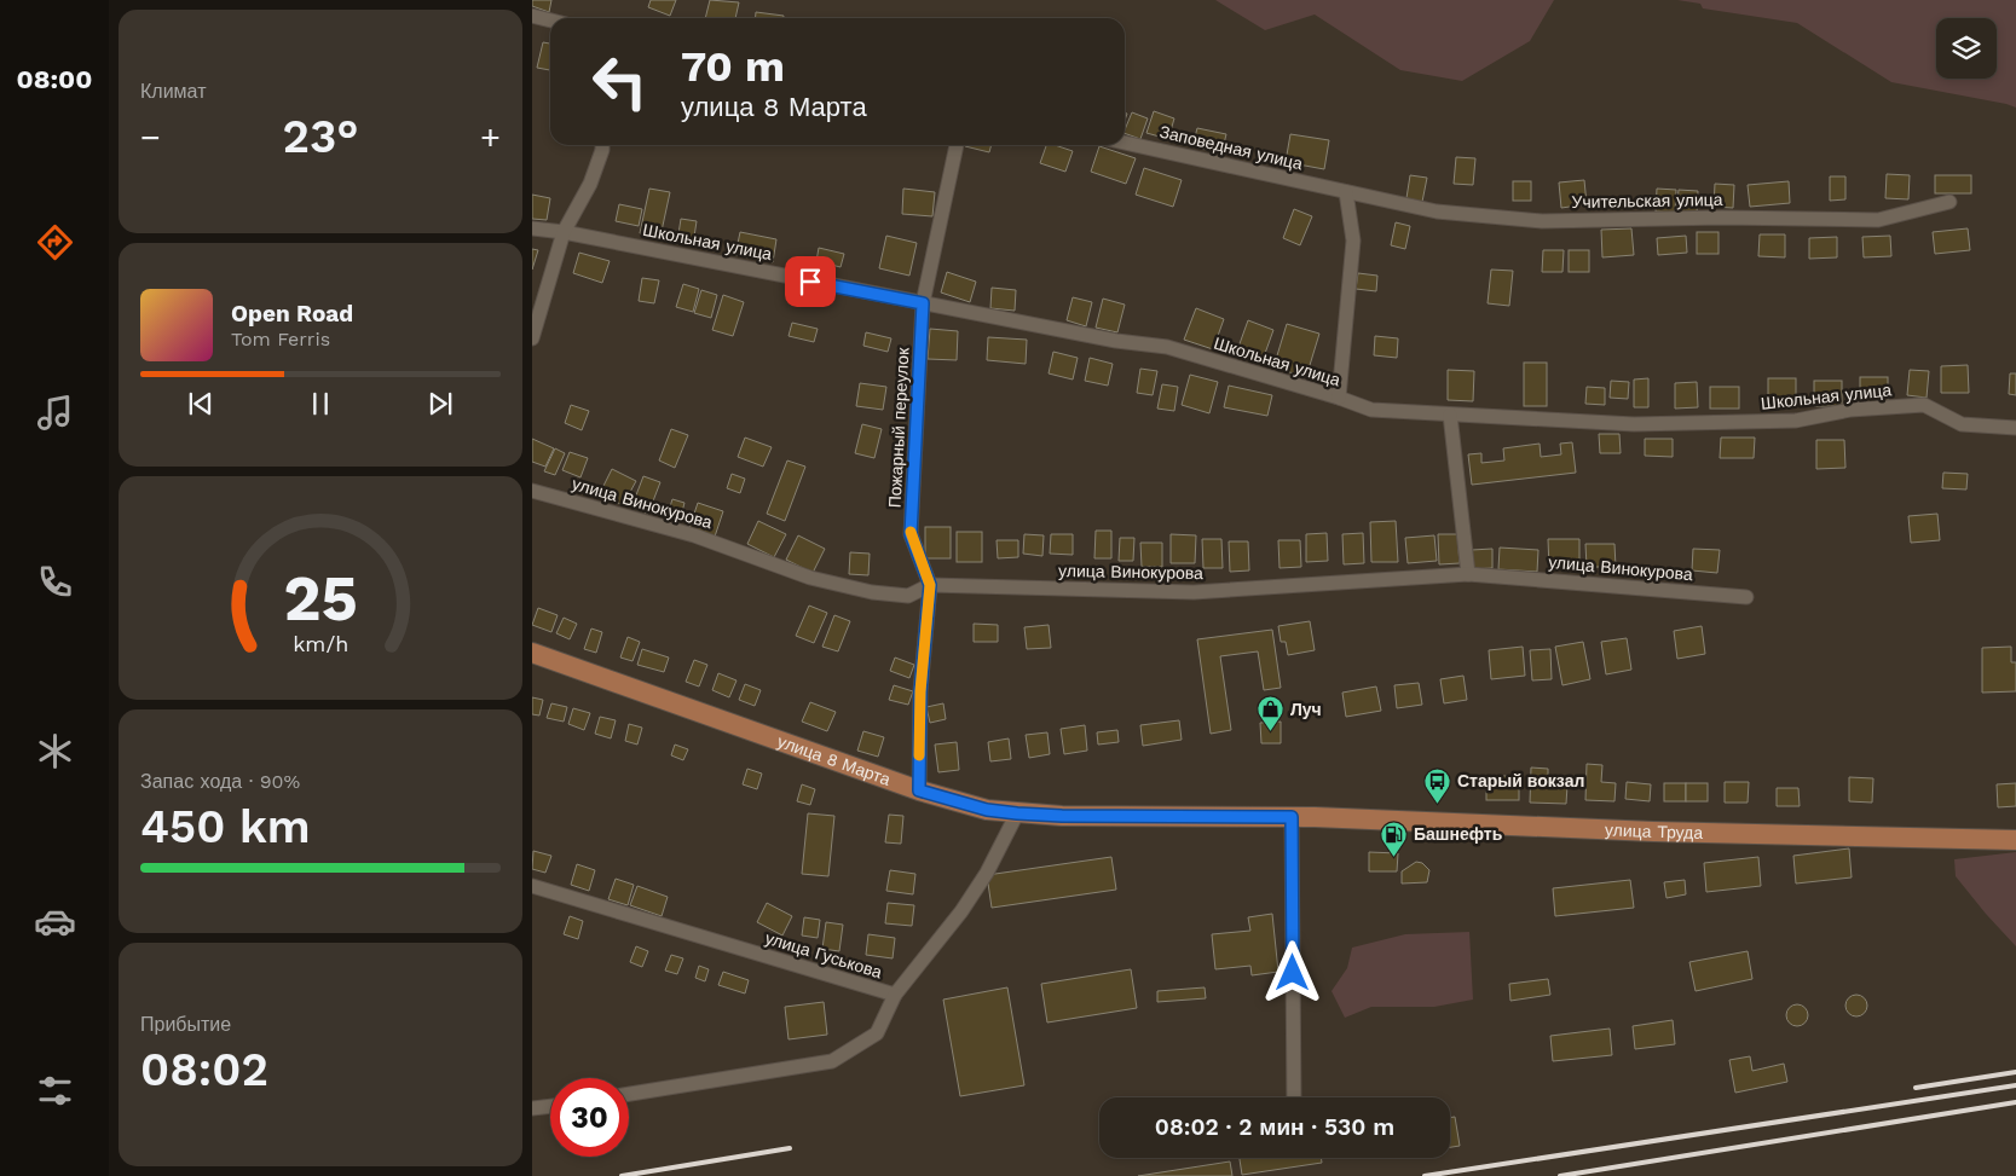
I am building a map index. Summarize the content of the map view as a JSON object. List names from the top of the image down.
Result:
{
  "streets": {
    "main road": ["улица 8 Марта", "улица Труда"],
    "street": [
      "Заповедная улица",
      "Учительская улица",
      "Школьная улица",
      "Пожарный переулок",
      "улица Винокурова",
      "улица Гуськова"
    ]
  },
  "crossings": [
    ["Заповедная улица", "Учительская улица"],
    ["Школьная улица", "Пожарный переулок"],
    ["Пожарный переулок", "улица Винокурова"],
    ["Пожарный переулок", "улица 8 Марта"],
    ["улица 8 Марта", "улица Труда"],
    ["улица 8 Марта", "улица Гуськова"]
  ],
  "places": {
    "shop": ["Луч"],
    "bus stop": ["Старый вокзал"],
    "fuel station": ["Башнефть"]
  },
  "page": {
    "tabs": "08:00",
    "tile": [
      "Климат",
      ["Запас хода · 90%", "450 km"],
      ["Прибытие", "08:02"]
    ],
    "turn": ["70 m", "улица 8 Марта"],
    "heat": ["−", "23°", "+"],
    "song": ["Open Road", "Tom Ferris"],
    "limit": "30",
    "trip": "08:02 · 2 мин · 530 m",
    "gauge": ["25", "km/h"]
  }
}
